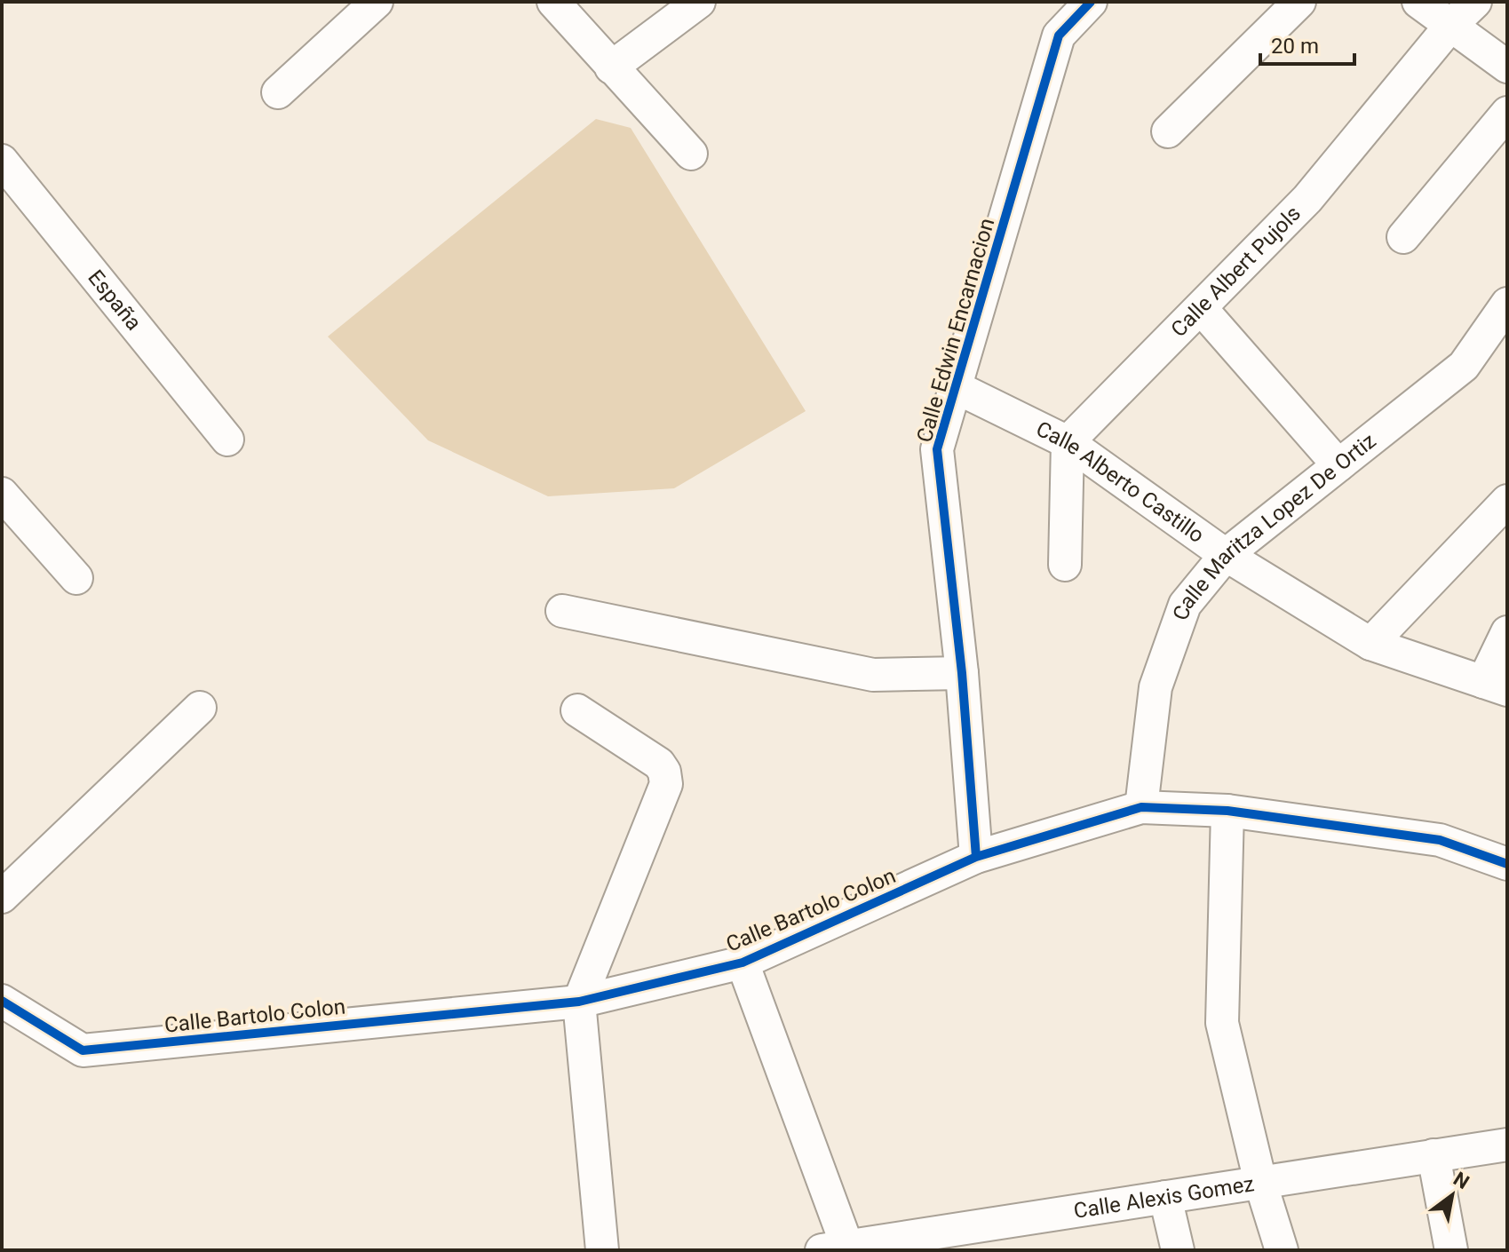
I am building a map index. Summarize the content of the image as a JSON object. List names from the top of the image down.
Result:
{
  "streets": {
    "street": [
      "Calle Albert Pujols",
      "España",
      "Calle Edwin Encarnacion",
      "Calle Alberto Castillo",
      "Calle Maritza Lopez De Ortiz",
      "Calle Bartolo Colon",
      "Calle Alexis Gomez"
    ]
  },
  "crossings": [
    ["Calle Albert Pujols", "Calle Alberto Castillo"],
    ["Calle Edwin Encarnacion", "Calle Alberto Castillo"],
    ["Calle Edwin Encarnacion", "Calle Bartolo Colon"],
    ["Calle Alberto Castillo", "Calle Maritza Lopez De Ortiz"],
    ["Calle Maritza Lopez De Ortiz", "Calle Bartolo Colon"]
  ],
  "scale_bar": "20 m",
  "north": "top right"
}
